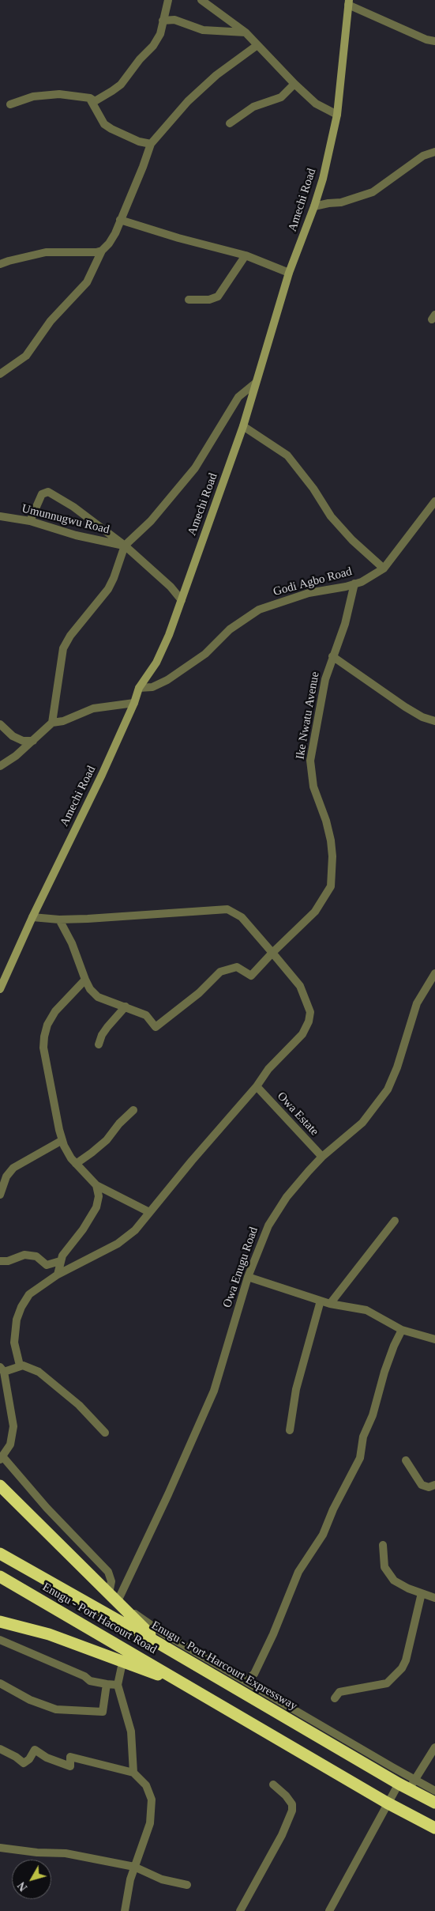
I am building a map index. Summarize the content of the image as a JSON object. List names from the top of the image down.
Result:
{
  "streets": {
    "highway": ["Enugu - Port Hacourt Road", "Enugu - Port Harcourt Expressway"],
    "main road": ["Amechi Road"],
    "street": [
      "Umunnugwu Road",
      "Godi Agbo Road",
      "Ike Nwatu Avenue",
      "Owa Estate",
      "Owa Enugu Road"
    ]
  },
  "crossings": [
    ["Amechi Road", "Godi Agbo Road"],
    ["Godi Agbo Road", "Ike Nwatu Avenue"],
    ["Owa Estate", "Owa Enugu Road"]
  ],
  "north": "bottom left"
}
